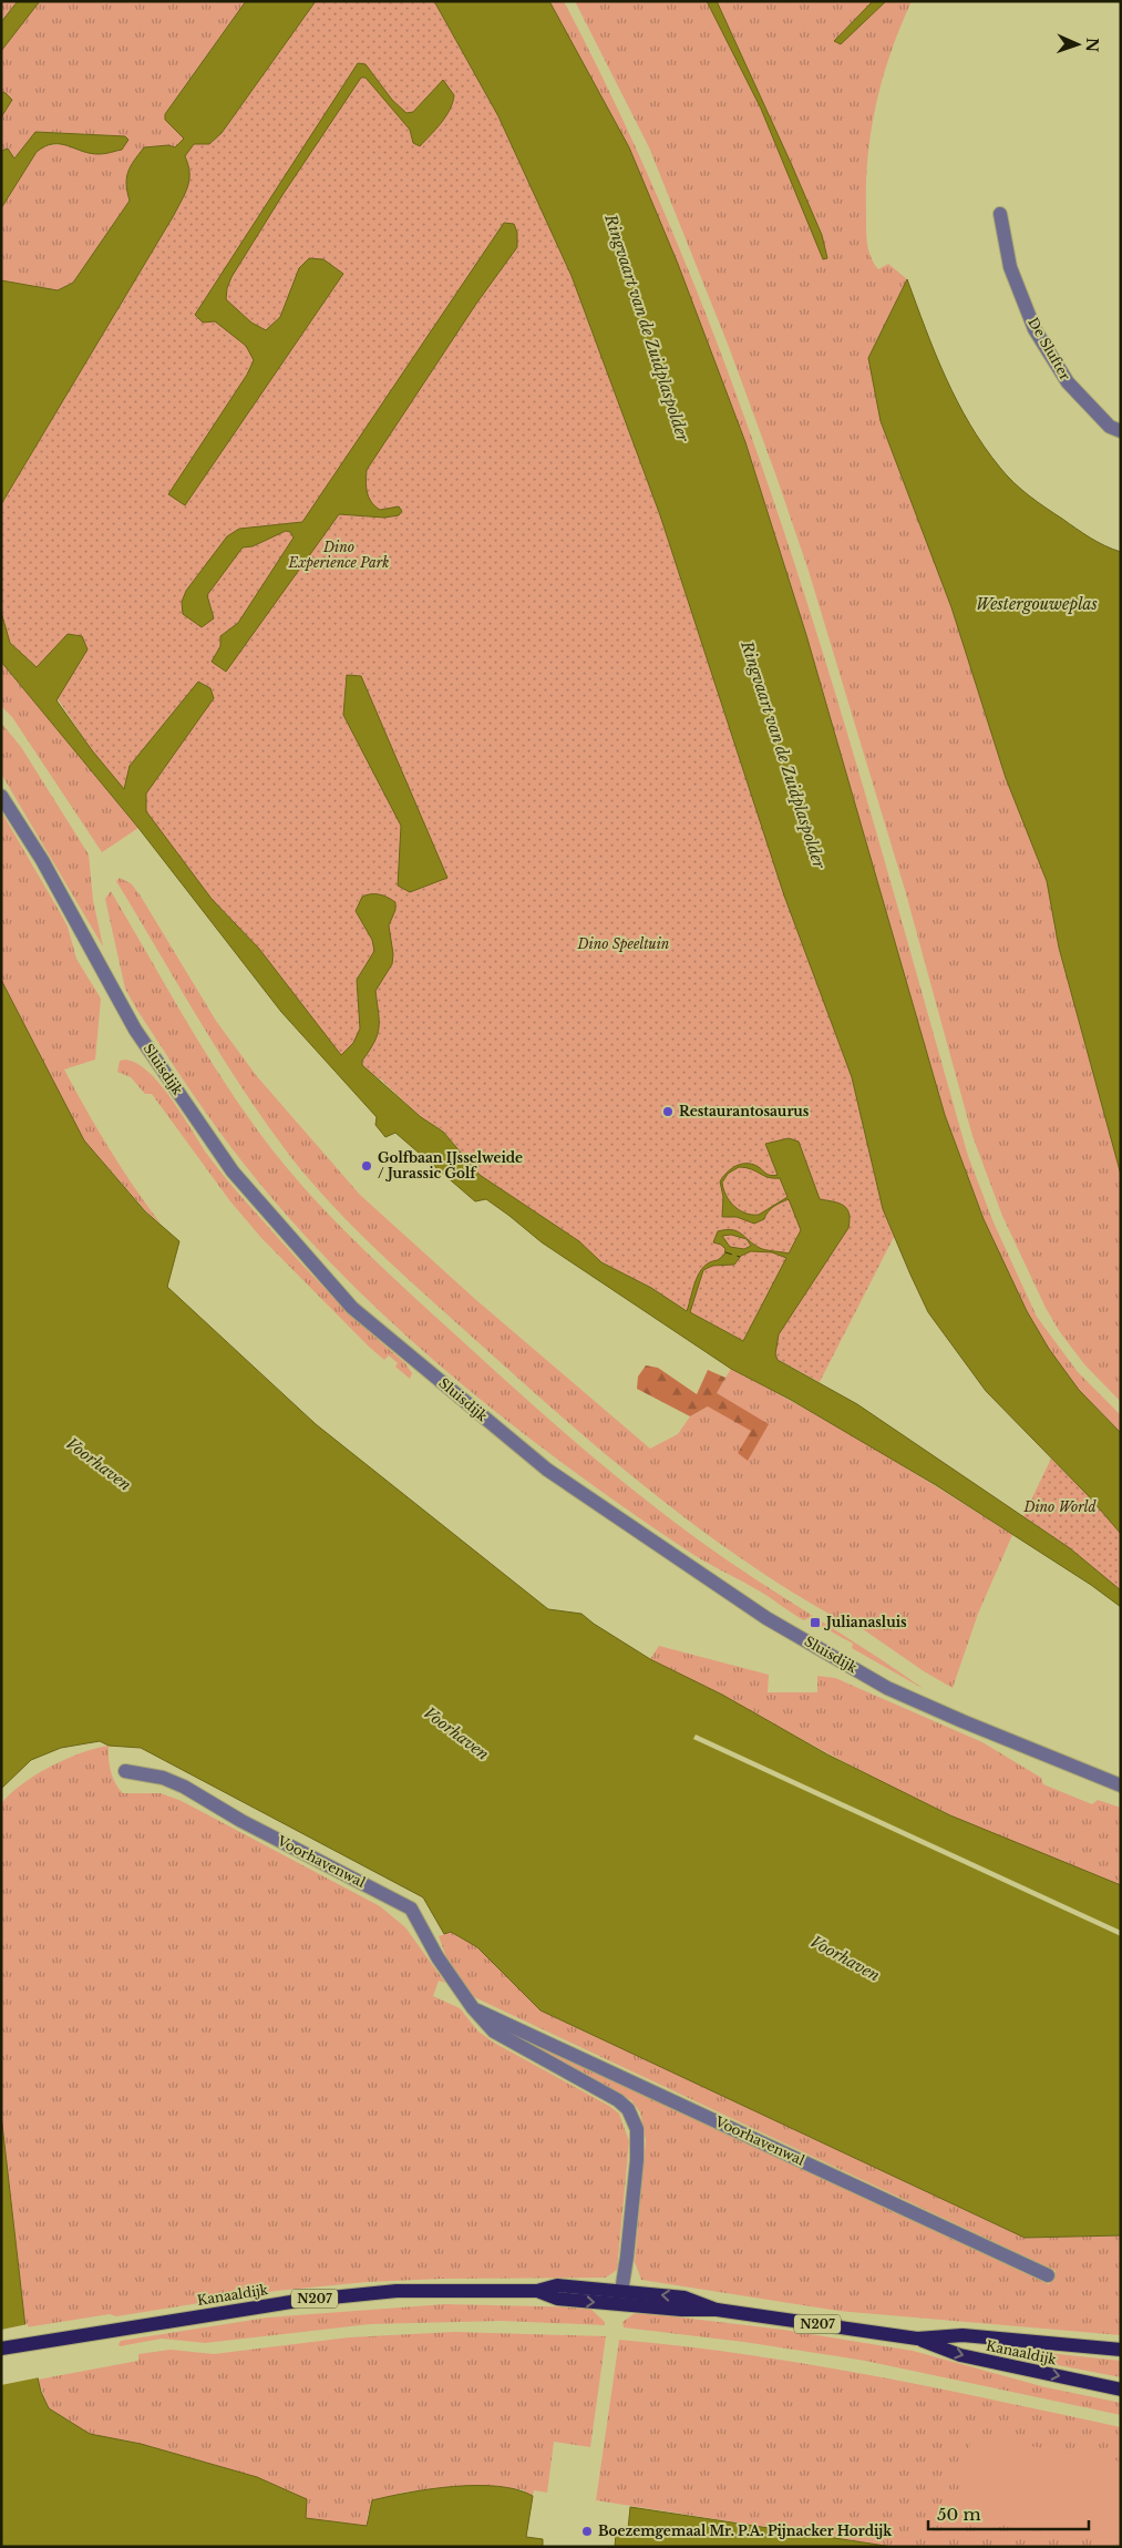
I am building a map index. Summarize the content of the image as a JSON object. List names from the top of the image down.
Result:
{
  "streets": {
    "main road": ["Kanaaldijk", "N207"],
    "street": ["De Slufter", "Sluisdijk", "Voorhavenwal"]
  },
  "crossings": [
    ["Voorhavenwal", "Kanaaldijk"]
  ],
  "water": ["Ringvaart van de Zuidplaspolder", "Westergouweplas", "Voorhaven"],
  "parks": ["Dino Experience Park", "Dino Speeltuin", "Dino World"],
  "places": {
    "other": ["Restaurantosaurus", "Golfbaan IJsselweide / Jurassic Golf", "Boezemgemaal Mr. P.A. Pijnacker Hordijk"],
    "transit": ["Julianasluis"]
  },
  "scale_bar": "50 m",
  "north": "right"
}
